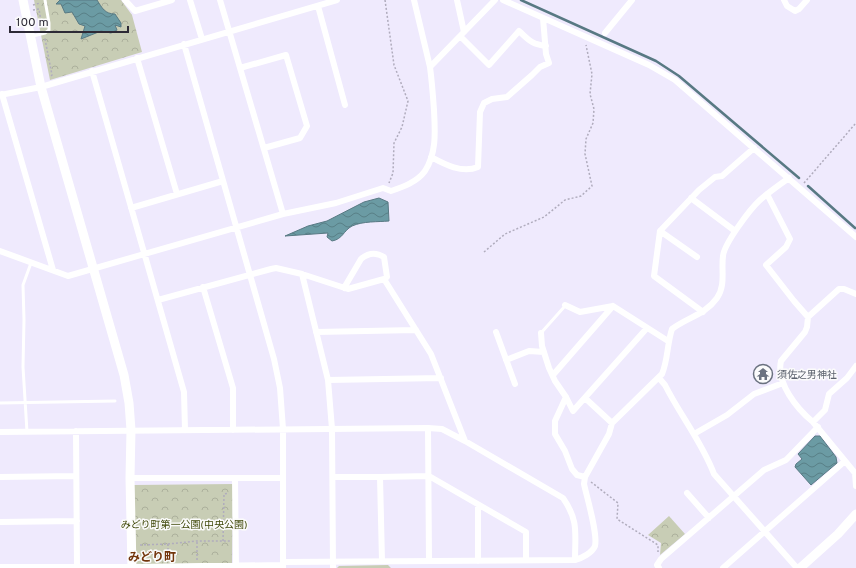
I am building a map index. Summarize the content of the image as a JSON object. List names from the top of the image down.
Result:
{
  "districts": ["みどり町"],
  "parks": ["みどり町第一公園(中央公園)"],
  "places": {
    "temple": ["須佐之男神社"]
  },
  "scale_bar": "100 m"
}
